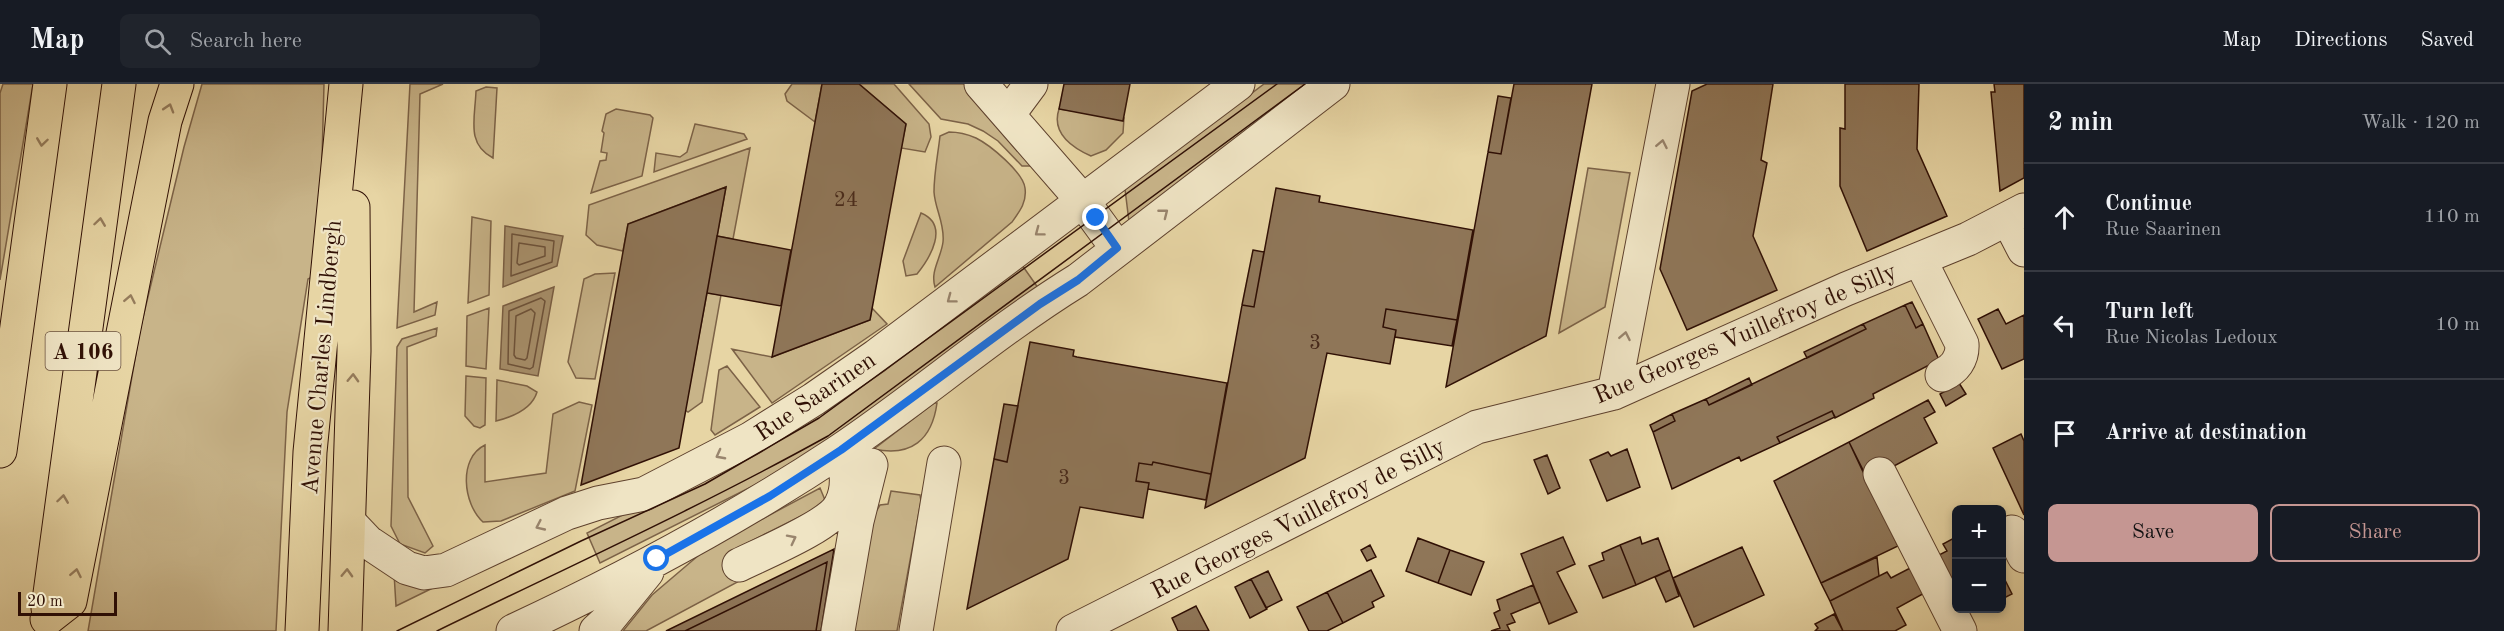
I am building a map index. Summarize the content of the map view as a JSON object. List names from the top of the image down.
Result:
{
  "streets": {
    "main road": ["A 106", "Avenue Charles Lindbergh"],
    "street": ["Rue Georges Vuillefroy de Silly", "Rue Saarinen"]
  },
  "crossings": [
    ["Avenue Charles Lindbergh", "Rue Saarinen"]
  ],
  "house_numbers": ["24", "3", "3"],
  "scale_bar": "20 m",
  "page": {
    "header": "Map",
    "search": "Search here",
    "nav": ["Map", "Directions", "Saved"],
    "heading": ["2 min", "Walk · 120 m"],
    "list": [
      ["Continue", "Rue Saarinen", "110 m"],
      ["Turn left", "Rue Nicolas Ledoux", "10 m"],
      "Arrive at destination"
    ],
    "buttons": ["Save", "Share"],
    "map_buttons": ["+", "−"],
    "scale": "20 m"
  }
}
